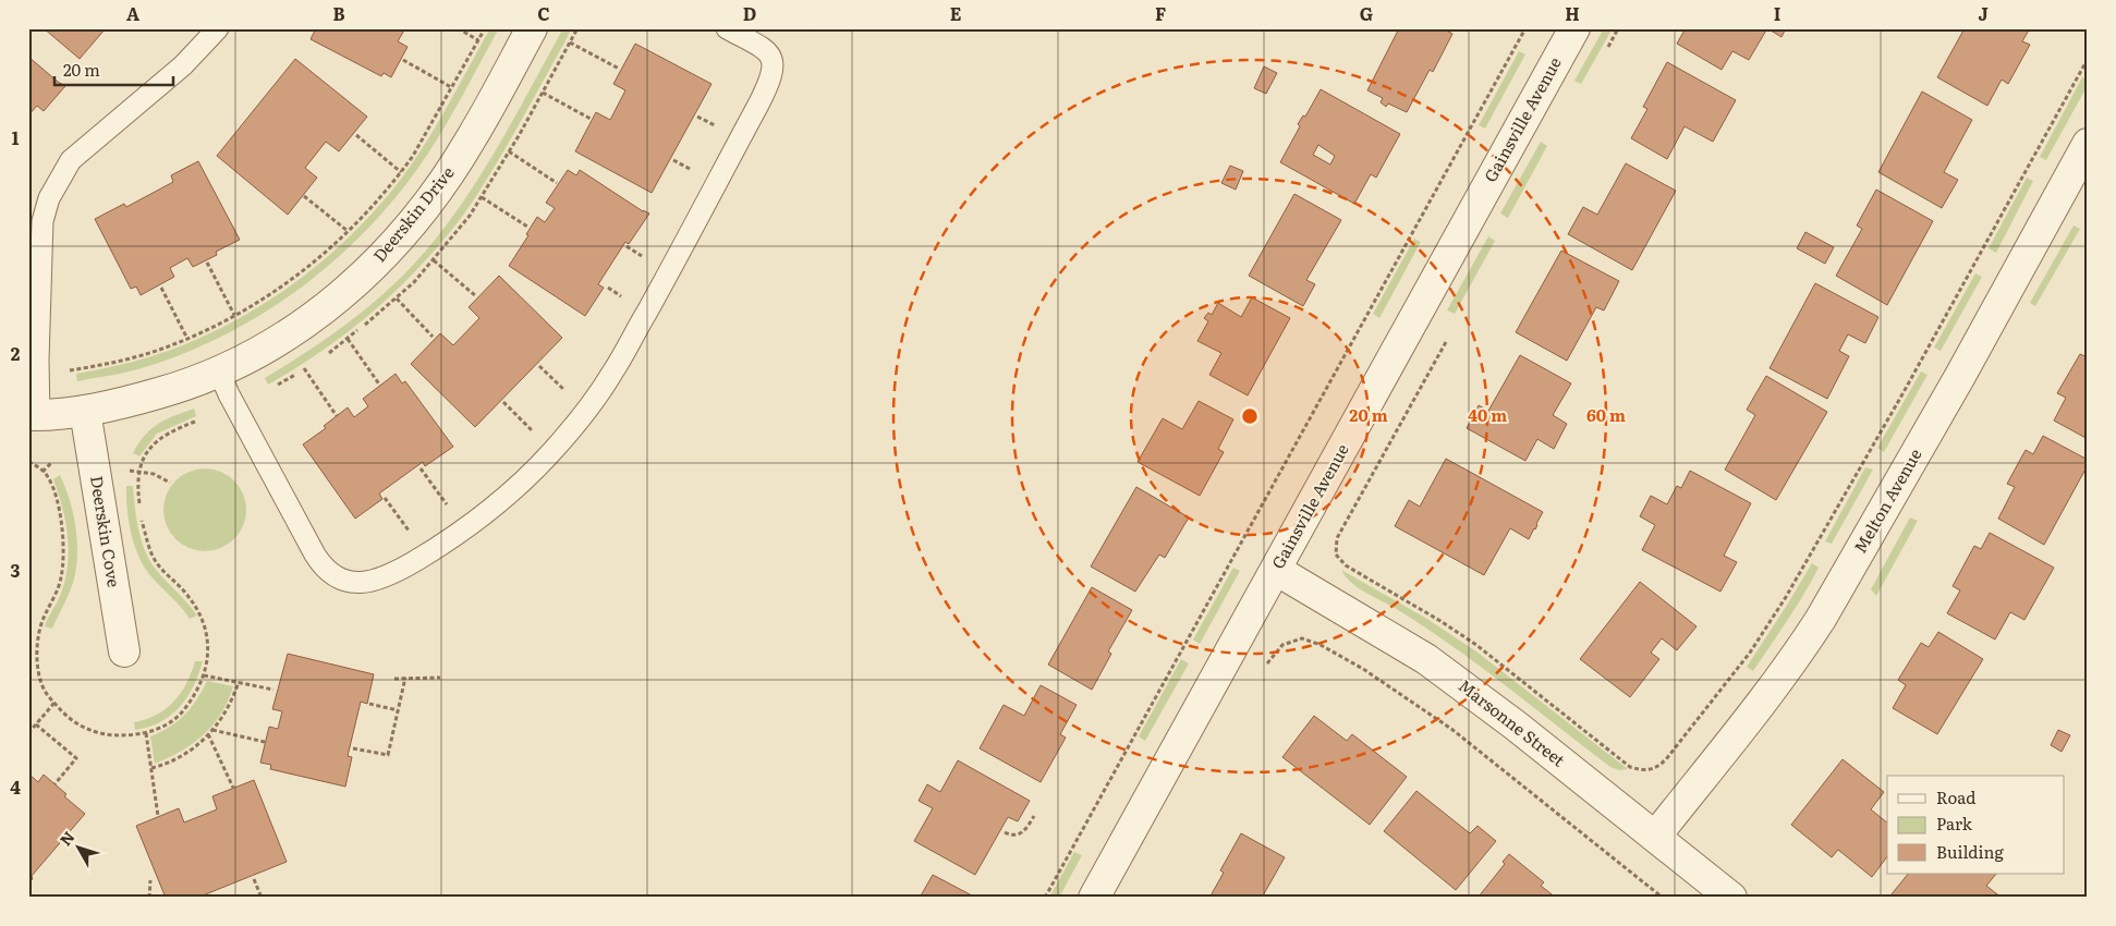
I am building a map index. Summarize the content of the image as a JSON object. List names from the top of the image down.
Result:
{
  "streets": {
    "street": [
      "Gainsville Avenue",
      "Deerskin Drive",
      "Melton Avenue",
      "Deerskin Cove",
      "Marsonne Street"
    ]
  },
  "crossings": [
    ["Gainsville Avenue", "Marsonne Street"],
    ["Deerskin Drive", "Deerskin Cove"],
    ["Melton Avenue", "Marsonne Street"]
  ],
  "legend": ["Road", "Park", "Building"],
  "scale_bar": "20 m",
  "north": "top left",
  "grid": {
    "columns": [
      "A",
      "B",
      "C",
      "D",
      "E",
      "F",
      "G",
      "H",
      "I",
      "J"
    ],
    "rows": [
      "1",
      "2",
      "3",
      "4"
    ]
  },
  "rings": ["20 m", "40 m", "60 m"]
}
